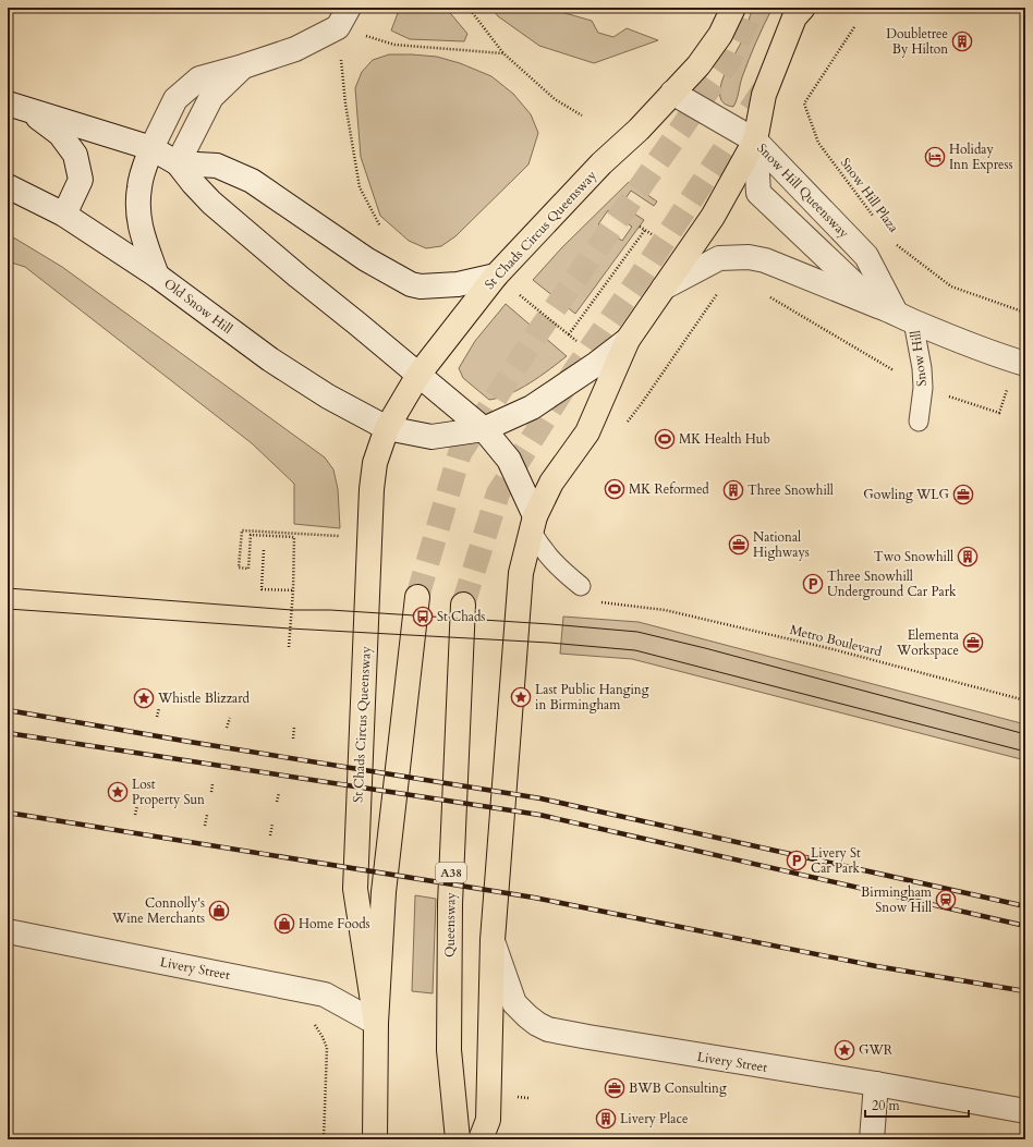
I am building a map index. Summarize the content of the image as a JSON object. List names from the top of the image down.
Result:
{
  "streets": {
    "highway": ["St Chads Circus Queensway", "A38", "Queensway"],
    "street": ["Snow Hill Queensway", "Old Snow Hill", "Livery Street"],
    "lane": ["Snow Hill"],
    "path": ["Snow Hill Plaza", "Metro Boulevard"]
  },
  "crossings": [
    ["Snow Hill Queensway", "Snow Hill"],
    ["St Chads Circus Queensway", "Old Snow Hill"],
    ["St Chads Circus Queensway", "Livery Street"]
  ],
  "places": {
    "building": [
      "Doubletree By Hilton",
      "Three Snowhill",
      "Two Snowhill",
      "Livery Place"
    ],
    "hotel": ["Holiday Inn Express"],
    "sports": ["MK Health Hub", "MK Reformed"],
    "office": [
      "Gowling WLG",
      "National Highways",
      "Elementa Workspace",
      "BWB Consulting"
    ],
    "parking": ["Three Snowhill Underground Car Park", "Livery St Car Park"],
    "bus stop": ["St Chads"],
    "place": [
      "Last Public Hanging in Birmingham",
      "Whistle Blizzard",
      "Lost Property Sun",
      "GWR"
    ],
    "station": ["Birmingham Snow Hill"],
    "shop": ["Connolly's Wine Merchants", "Home Foods"]
  },
  "scale_bar": "20 m"
}
